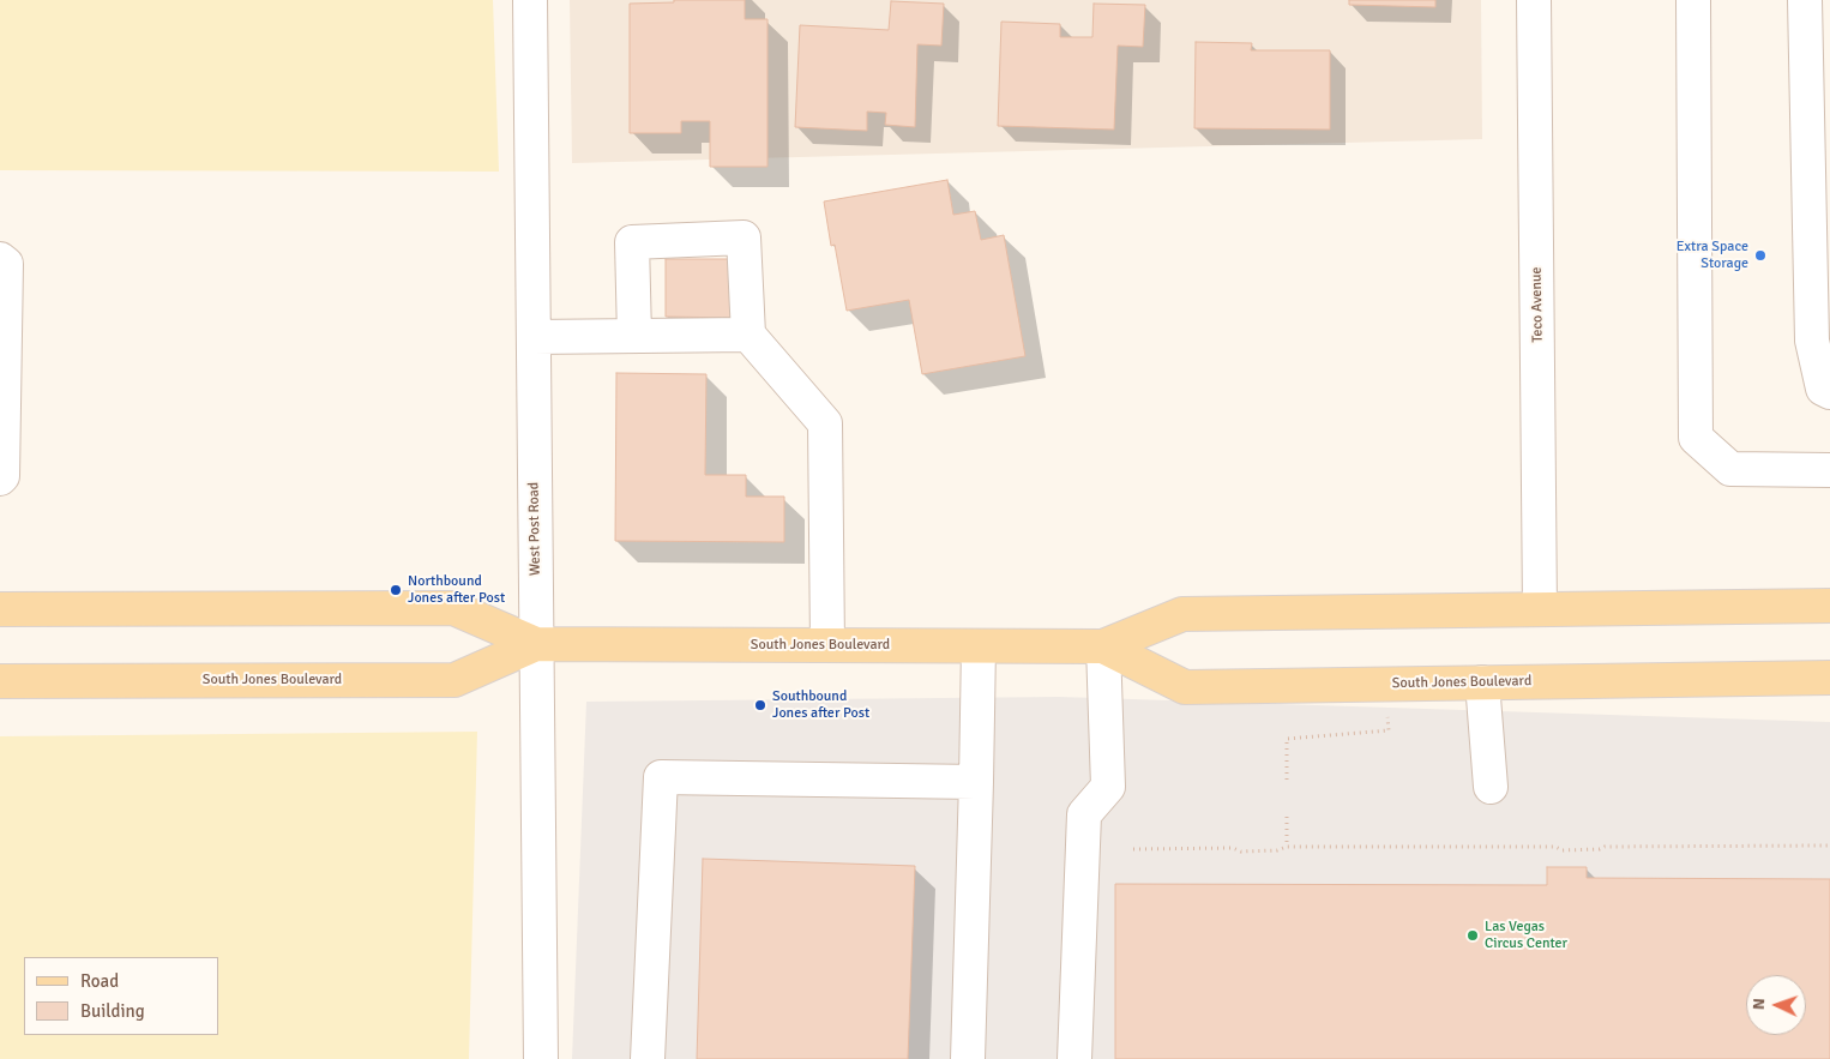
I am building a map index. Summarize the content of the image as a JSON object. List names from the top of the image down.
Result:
{
  "streets": {
    "main road": ["South Jones Boulevard"],
    "street": ["Teco Avenue", "West Post Road"]
  },
  "crossings": [
    ["Teco Avenue", "South Jones Boulevard"],
    ["West Post Road", "South Jones Boulevard"]
  ],
  "places": [
    "Extra Space Storage",
    "Northbound Jones after Post",
    "Southbound Jones after Post",
    "Las Vegas Circus Center"
  ],
  "legend": ["Road", "Building"],
  "north": "left"
}
